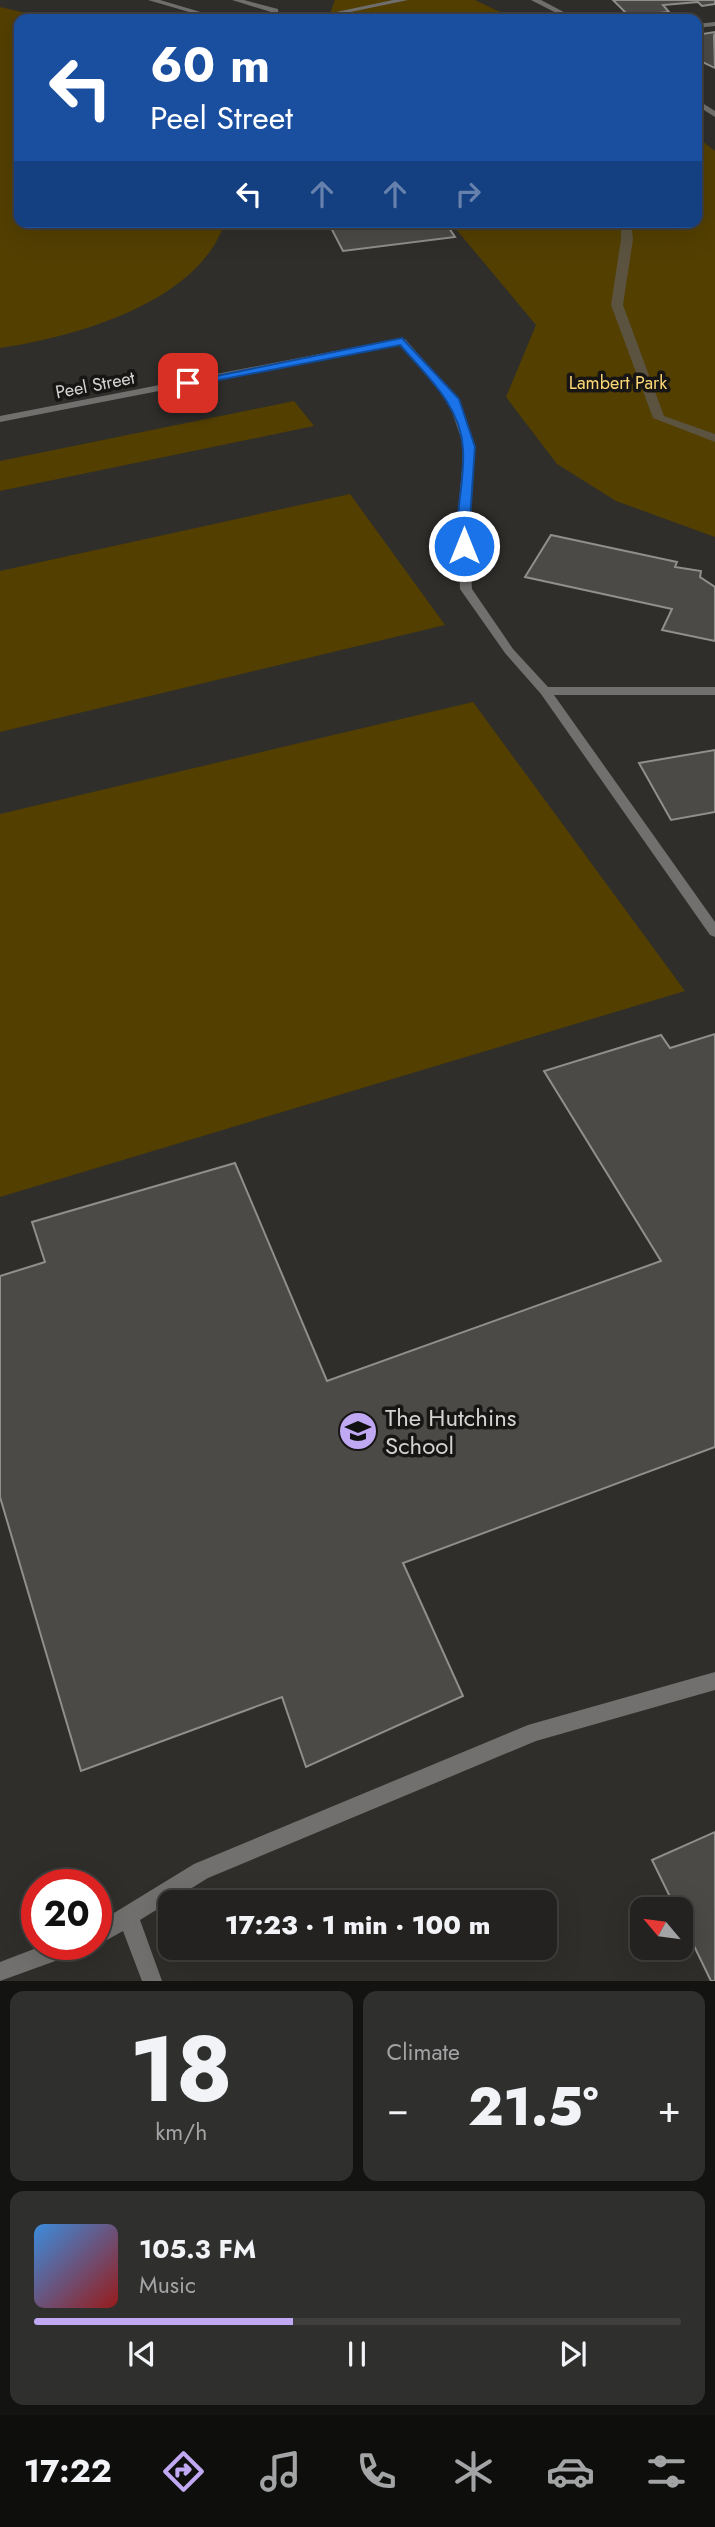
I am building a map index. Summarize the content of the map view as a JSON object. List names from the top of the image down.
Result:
{
  "streets": {
    "street": ["Peel Street"]
  },
  "parks": ["Lambert Park"],
  "places": {
    "school or university": ["The Hutchins School"]
  },
  "north": "top left",
  "page": {
    "turn": ["60 m", "Peel Street"],
    "limit": "20",
    "trip": "17:23 · 1 min · 100 m",
    "tile": [
      ["18", "km/h"],
      "Climate"
    ],
    "heat": ["−", "21.5°", "+"],
    "song": ["105.3 FM", "Music"],
    "tabs": "17:22"
  }
}
